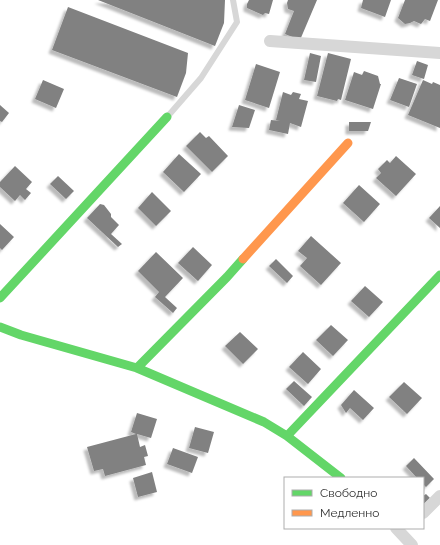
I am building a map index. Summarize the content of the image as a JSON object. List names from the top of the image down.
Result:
{
  "legend": ["Свободно", "Медленно"]
}
